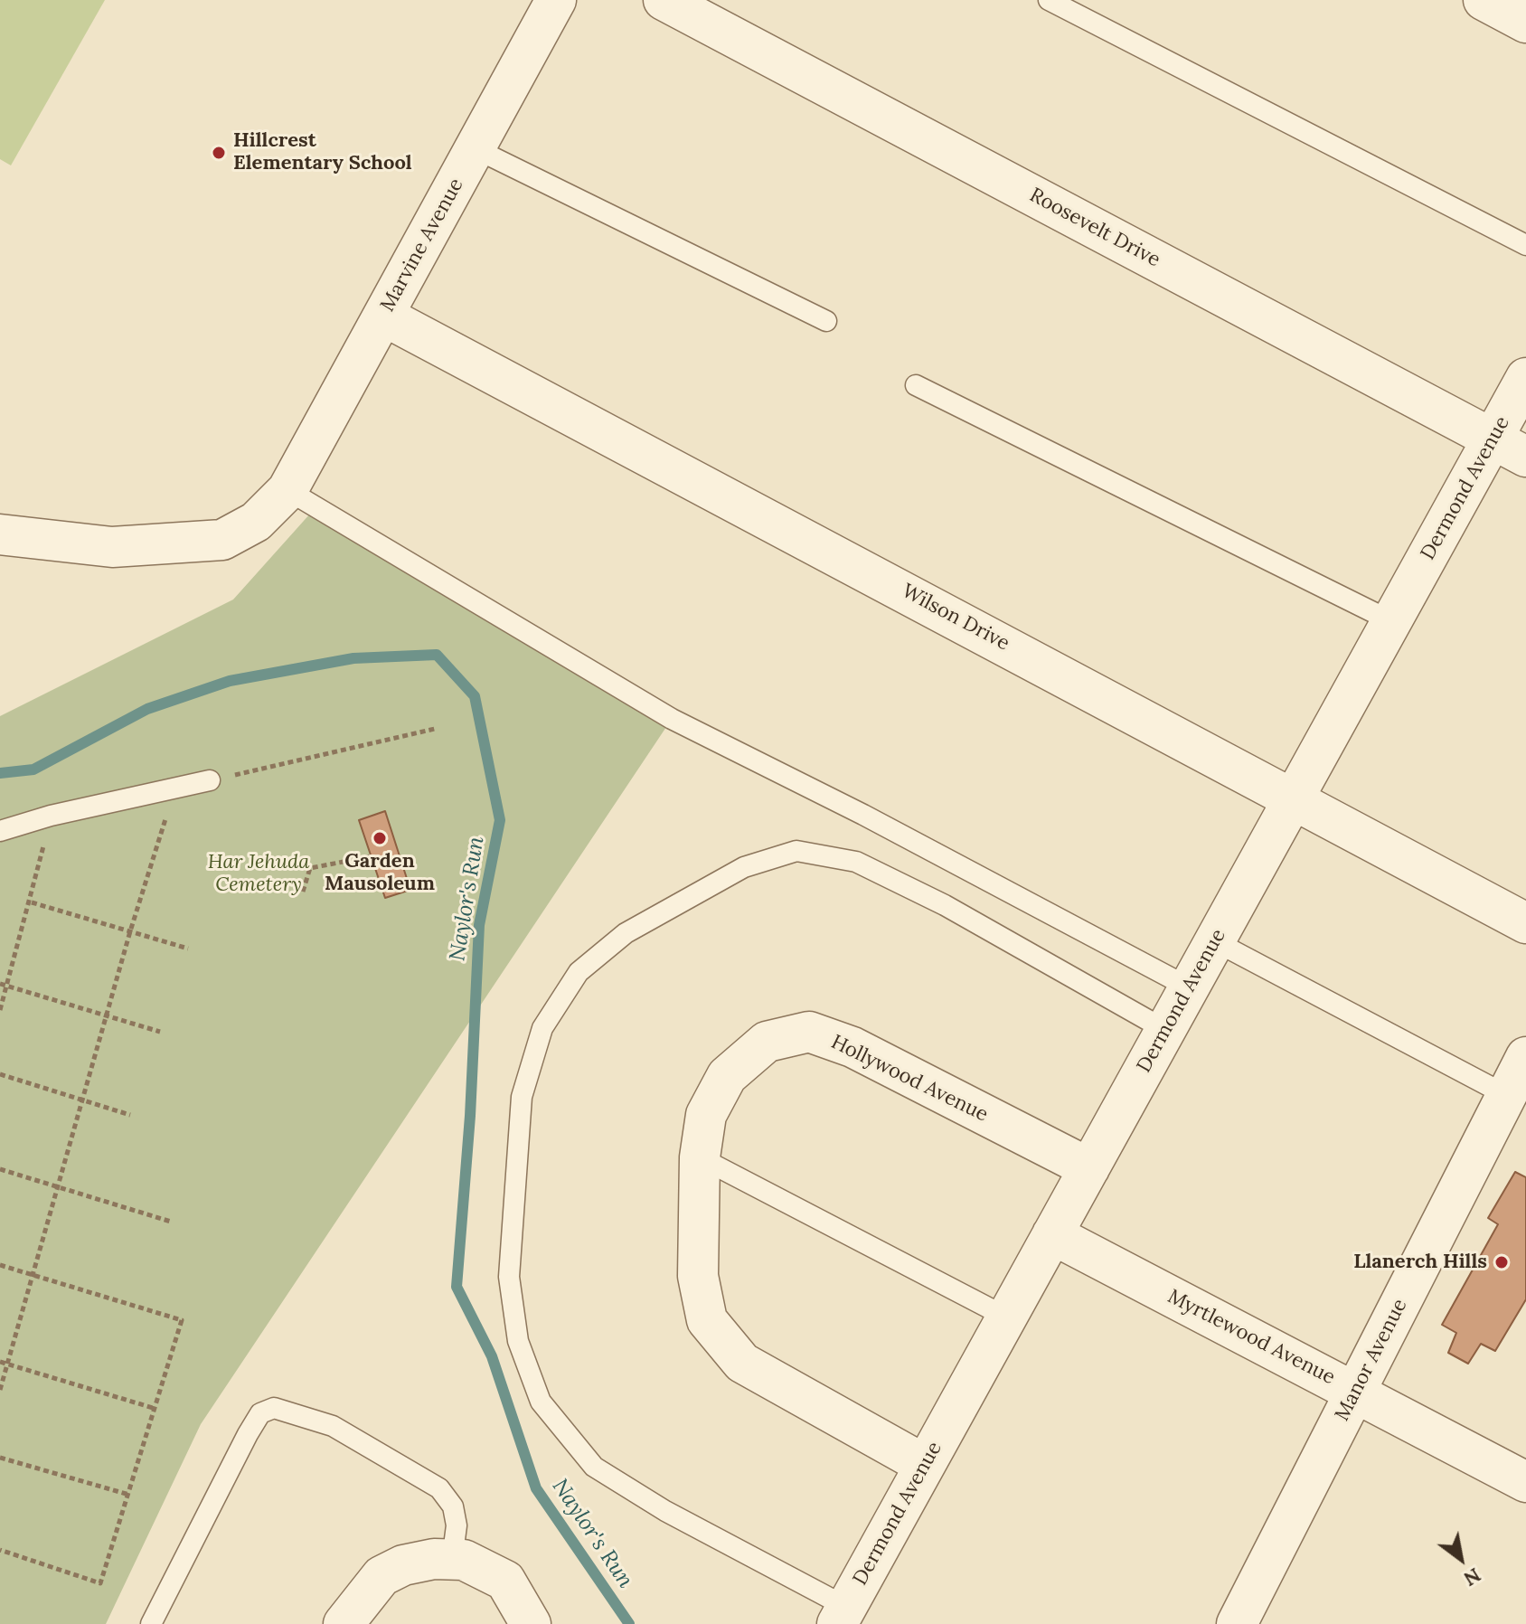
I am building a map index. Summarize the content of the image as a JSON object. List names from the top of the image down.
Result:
{
  "streets": {
    "street": [
      "Roosevelt Drive",
      "Marvine Avenue",
      "Dermond Avenue",
      "Wilson Drive",
      "Hollywood Avenue",
      "Myrtlewood Avenue",
      "Manor Avenue"
    ]
  },
  "crossings": [
    ["Roosevelt Drive", "Dermond Avenue"],
    ["Marvine Avenue", "Wilson Drive"],
    ["Dermond Avenue", "Wilson Drive"],
    ["Dermond Avenue", "Hollywood Avenue"],
    ["Dermond Avenue", "Myrtlewood Avenue"],
    ["Myrtlewood Avenue", "Manor Avenue"]
  ],
  "water": ["Naylor's Run"],
  "parks": ["Har Jehuda Cemetery"],
  "places": ["Hillcrest Elementary School", "Garden Mausoleum", "Llanerch Hills"],
  "north": "bottom right"
}
